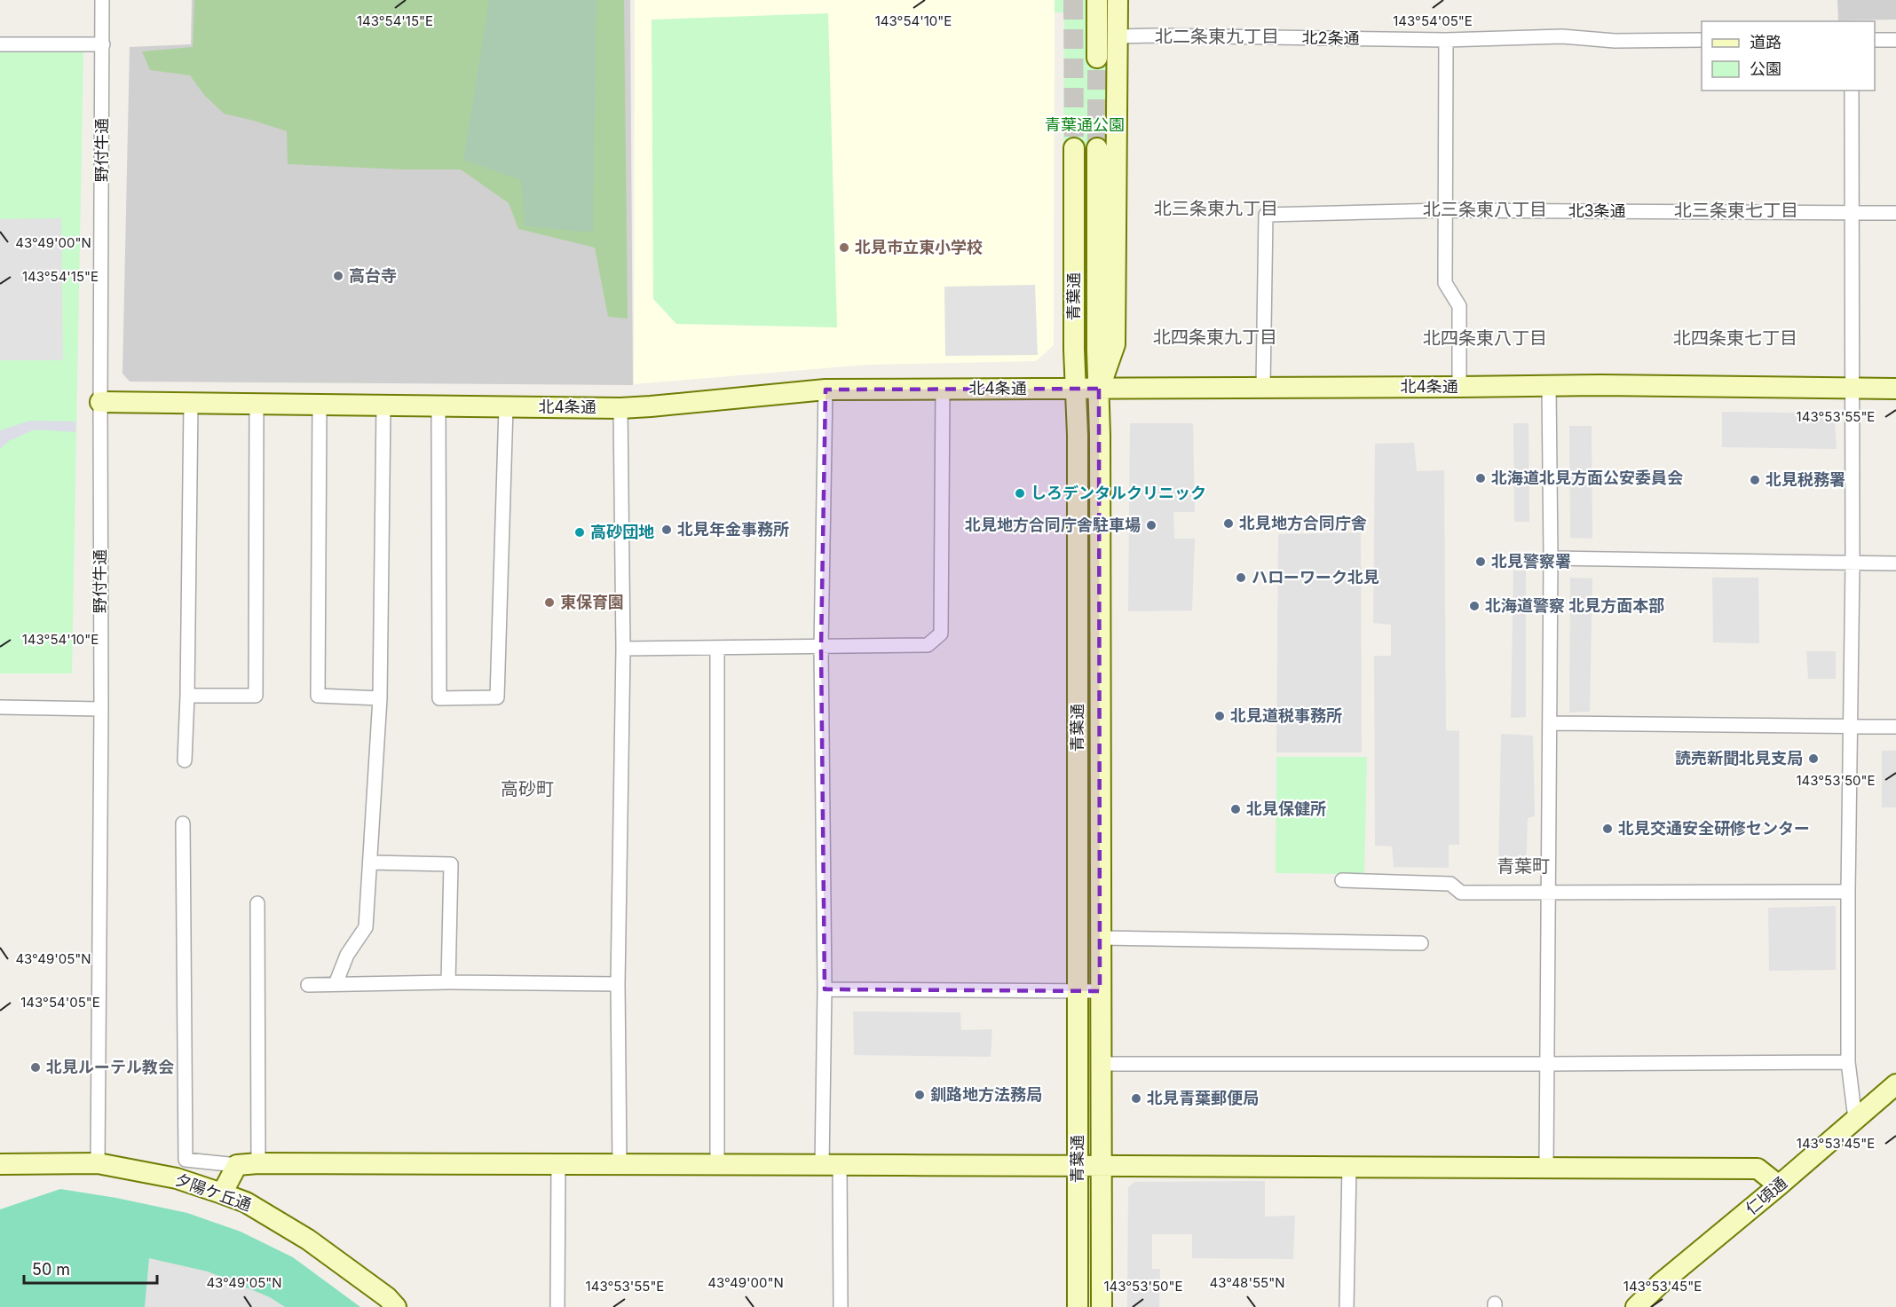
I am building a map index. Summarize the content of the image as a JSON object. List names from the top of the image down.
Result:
{
  "streets": {
    "street": [
      "北2条通",
      "野付牛通",
      "北3条通",
      "青葉通",
      "北4条通",
      "夕陽ケ丘通",
      "仁頃通"
    ]
  },
  "crossings": [
    ["野付牛通", "北4条通"],
    ["野付牛通", "夕陽ケ丘通"],
    ["北3条通", "北4条通"],
    ["青葉通", "北4条通"]
  ],
  "districts": [
    "北二条東九丁目",
    "北三条東九丁目",
    "北三条東八丁目",
    "北三条東七丁目",
    "北四条東九丁目",
    "北四条東八丁目",
    "北四条東七丁目",
    "高砂町",
    "青葉町"
  ],
  "parks": ["青葉通公園"],
  "places": [
    "北見市立東小学校",
    "高台寺",
    "北海道北見方面公安委員会",
    "北見税務署",
    "しろデンタルクリニック",
    "北見地方合同庁舎",
    "北見地方合同庁舎駐車場",
    "北見年金事務所",
    "高砂団地",
    "北見警察署",
    "ハローワーク北見",
    "東保育園",
    "北海道警察 北見方面本部",
    "北見道税事務所",
    "読売新聞北見支局",
    "北見保健所",
    "北見交通安全研修センター",
    "北見ルーテル教会",
    "釧路地方法務局",
    "北見青葉郵便局"
  ],
  "legend": ["道路", "公園"],
  "scale_bar": "50 m",
  "coordinates": [
    "143°54'15\"E",
    "143°54'10\"E",
    "143°54'05\"E",
    "43°49'00\"N",
    "143°53'55\"E",
    "143°53'50\"E",
    "43°49'05\"N",
    "143°53'45\"E",
    "43°48'55\"N"
  ]
}
